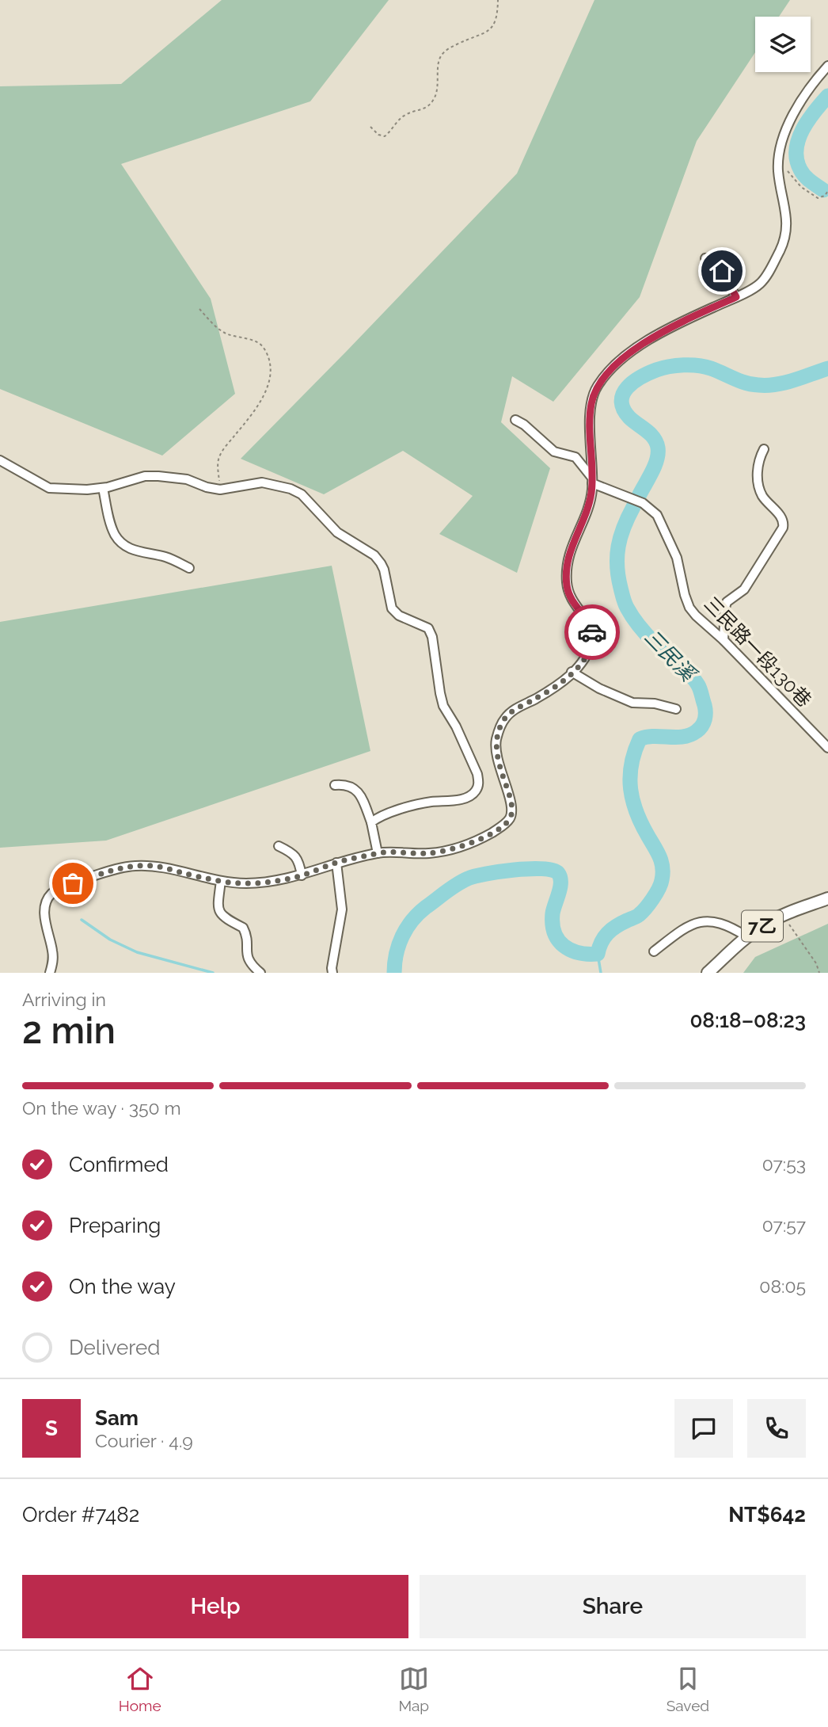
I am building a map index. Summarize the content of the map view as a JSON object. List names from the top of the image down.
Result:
{
  "streets": {
    "main road": ["7乙"],
    "street": ["三民路一段130巷"]
  },
  "water": ["三民溪"],
  "page": {
    "heading": ["2 min", "Arriving in", "08:18–08:23"],
    "panel": [
      "Sam",
      "Courier · 4.9",
      "Order #7482",
      "NT$642"
    ],
    "bar": "On the way · 350 m",
    "list": [
      ["Confirmed", "07:53"],
      ["Preparing", "07:57"],
      ["On the way", "08:05"],
      "Delivered"
    ],
    "round": "S",
    "buttons": ["Help", "Share"],
    "tabs": ["Home", "Map", "Saved"]
  }
}
